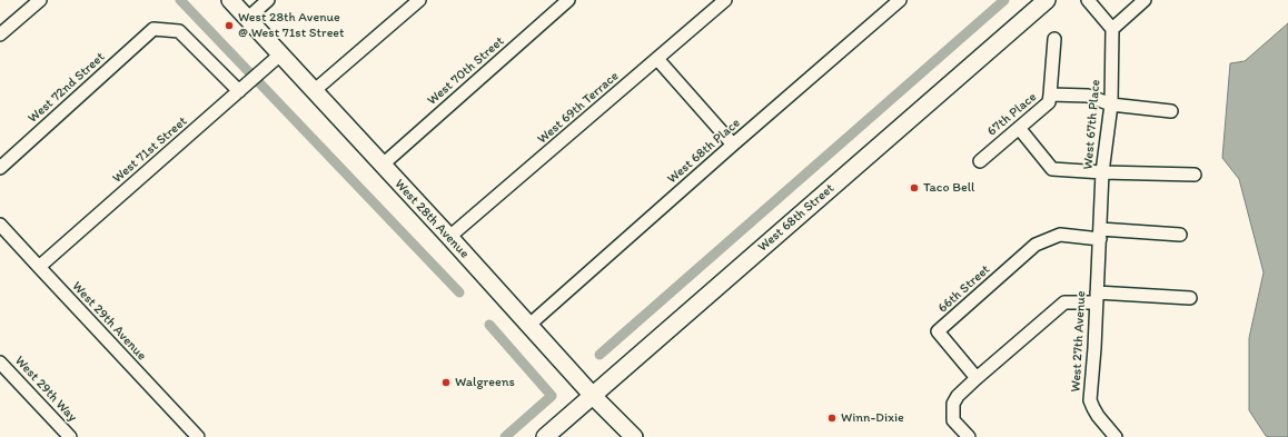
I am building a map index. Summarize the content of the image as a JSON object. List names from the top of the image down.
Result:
{
  "streets": {
    "main road": ["West 68th Street", "West 28th Avenue"],
    "street": [
      "West 70th Street",
      "West 72nd Street",
      "West 69th Terrace",
      "67th Place",
      "West 67th Place",
      "West 71st Street",
      "West 68th Place",
      "66th Street",
      "West 29th Avenue",
      "West 27th Avenue",
      "West 29th Way"
    ]
  },
  "crossings": [
    ["West 70th Street", "West 28th Avenue"],
    ["West 72nd Street", "West 71st Street"],
    ["West 69th Terrace", "West 28th Avenue"],
    ["67th Place", "West 67th Place"],
    ["West 67th Place", "66th Street"],
    ["West 67th Place", "West 27th Avenue"],
    ["West 71st Street", "West 28th Avenue"],
    ["West 71st Street", "West 29th Avenue"],
    ["West 68th Place", "West 28th Avenue"],
    ["West 68th Street", "West 28th Avenue"],
    ["66th Street", "West 27th Avenue"]
  ],
  "places": [
    "West 28th Avenue @ West 71st Street",
    "Taco Bell",
    "Walgreens",
    "Winn-Dixie"
  ]
}
